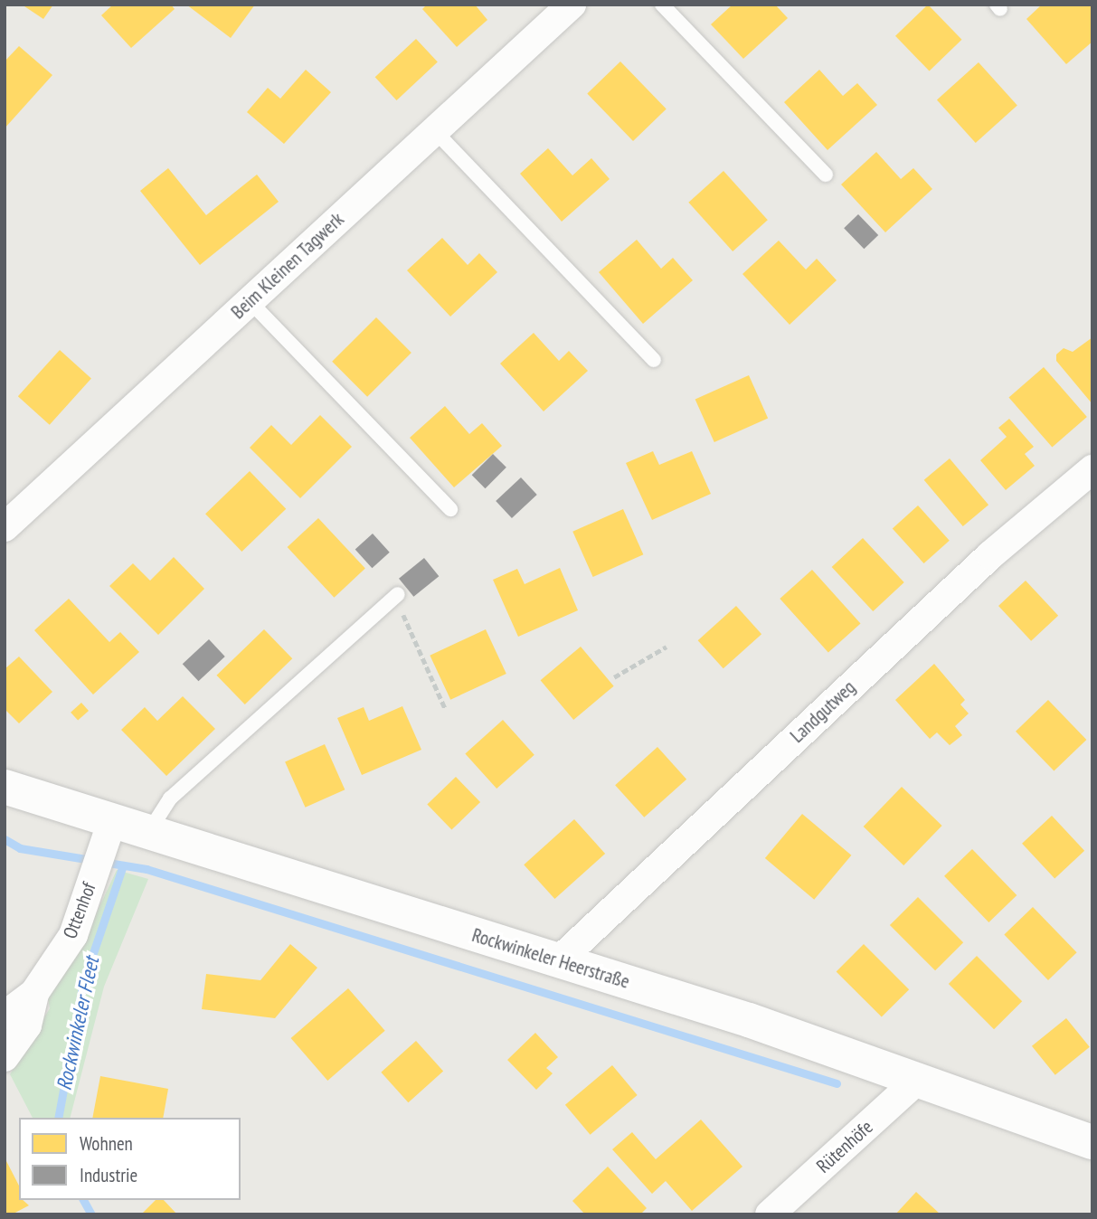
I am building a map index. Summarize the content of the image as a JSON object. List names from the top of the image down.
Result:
{
  "streets": {
    "main road": ["Rockwinkeler Heerstraße"],
    "street": [
      "Beim Kleinen Tagwerk",
      "Landgutweg",
      "Ottenhof",
      "Rütenhöfe"
    ]
  },
  "crossings": [
    ["Landgutweg", "Rockwinkeler Heerstraße"],
    ["Ottenhof", "Rockwinkeler Heerstraße"],
    ["Rockwinkeler Heerstraße", "Rütenhöfe"]
  ],
  "water": ["Rockwinkeler Fleet"],
  "legend": ["Wohnen", "Industrie"]
}
